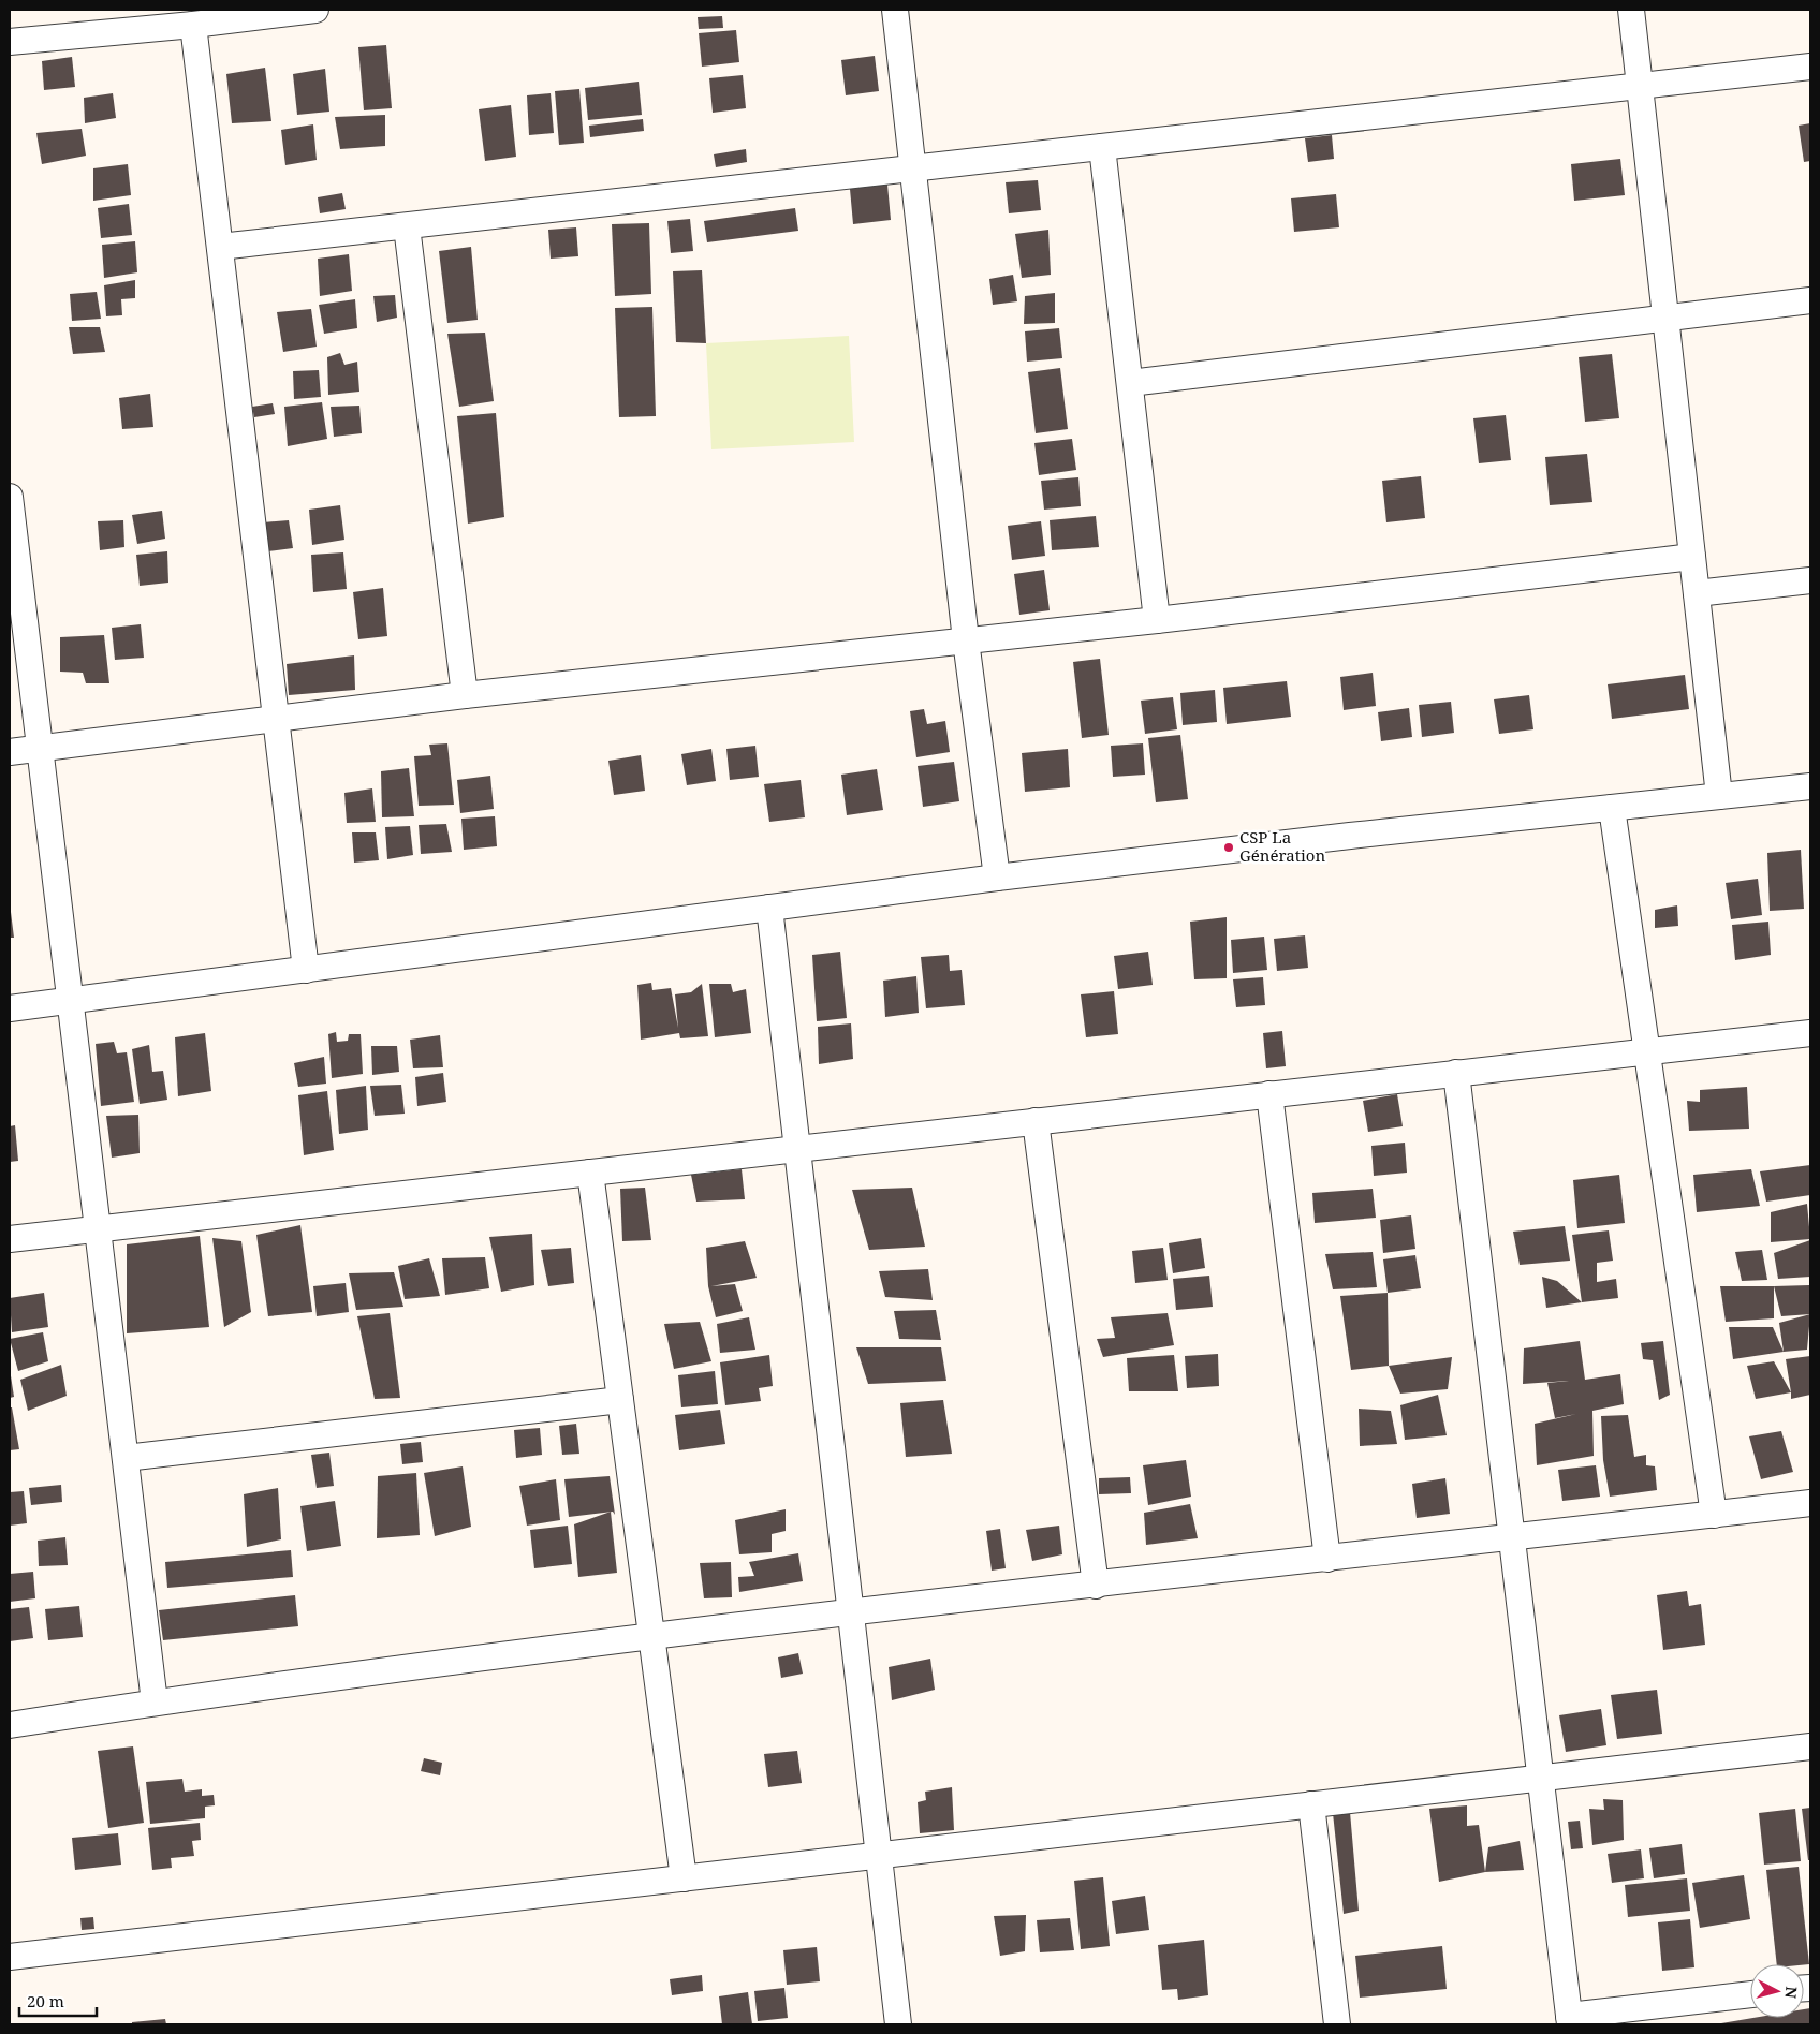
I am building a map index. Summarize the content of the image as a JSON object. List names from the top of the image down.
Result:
{
  "places": ["CSP La Génération"],
  "scale_bar": "20 m",
  "north": "right"
}
